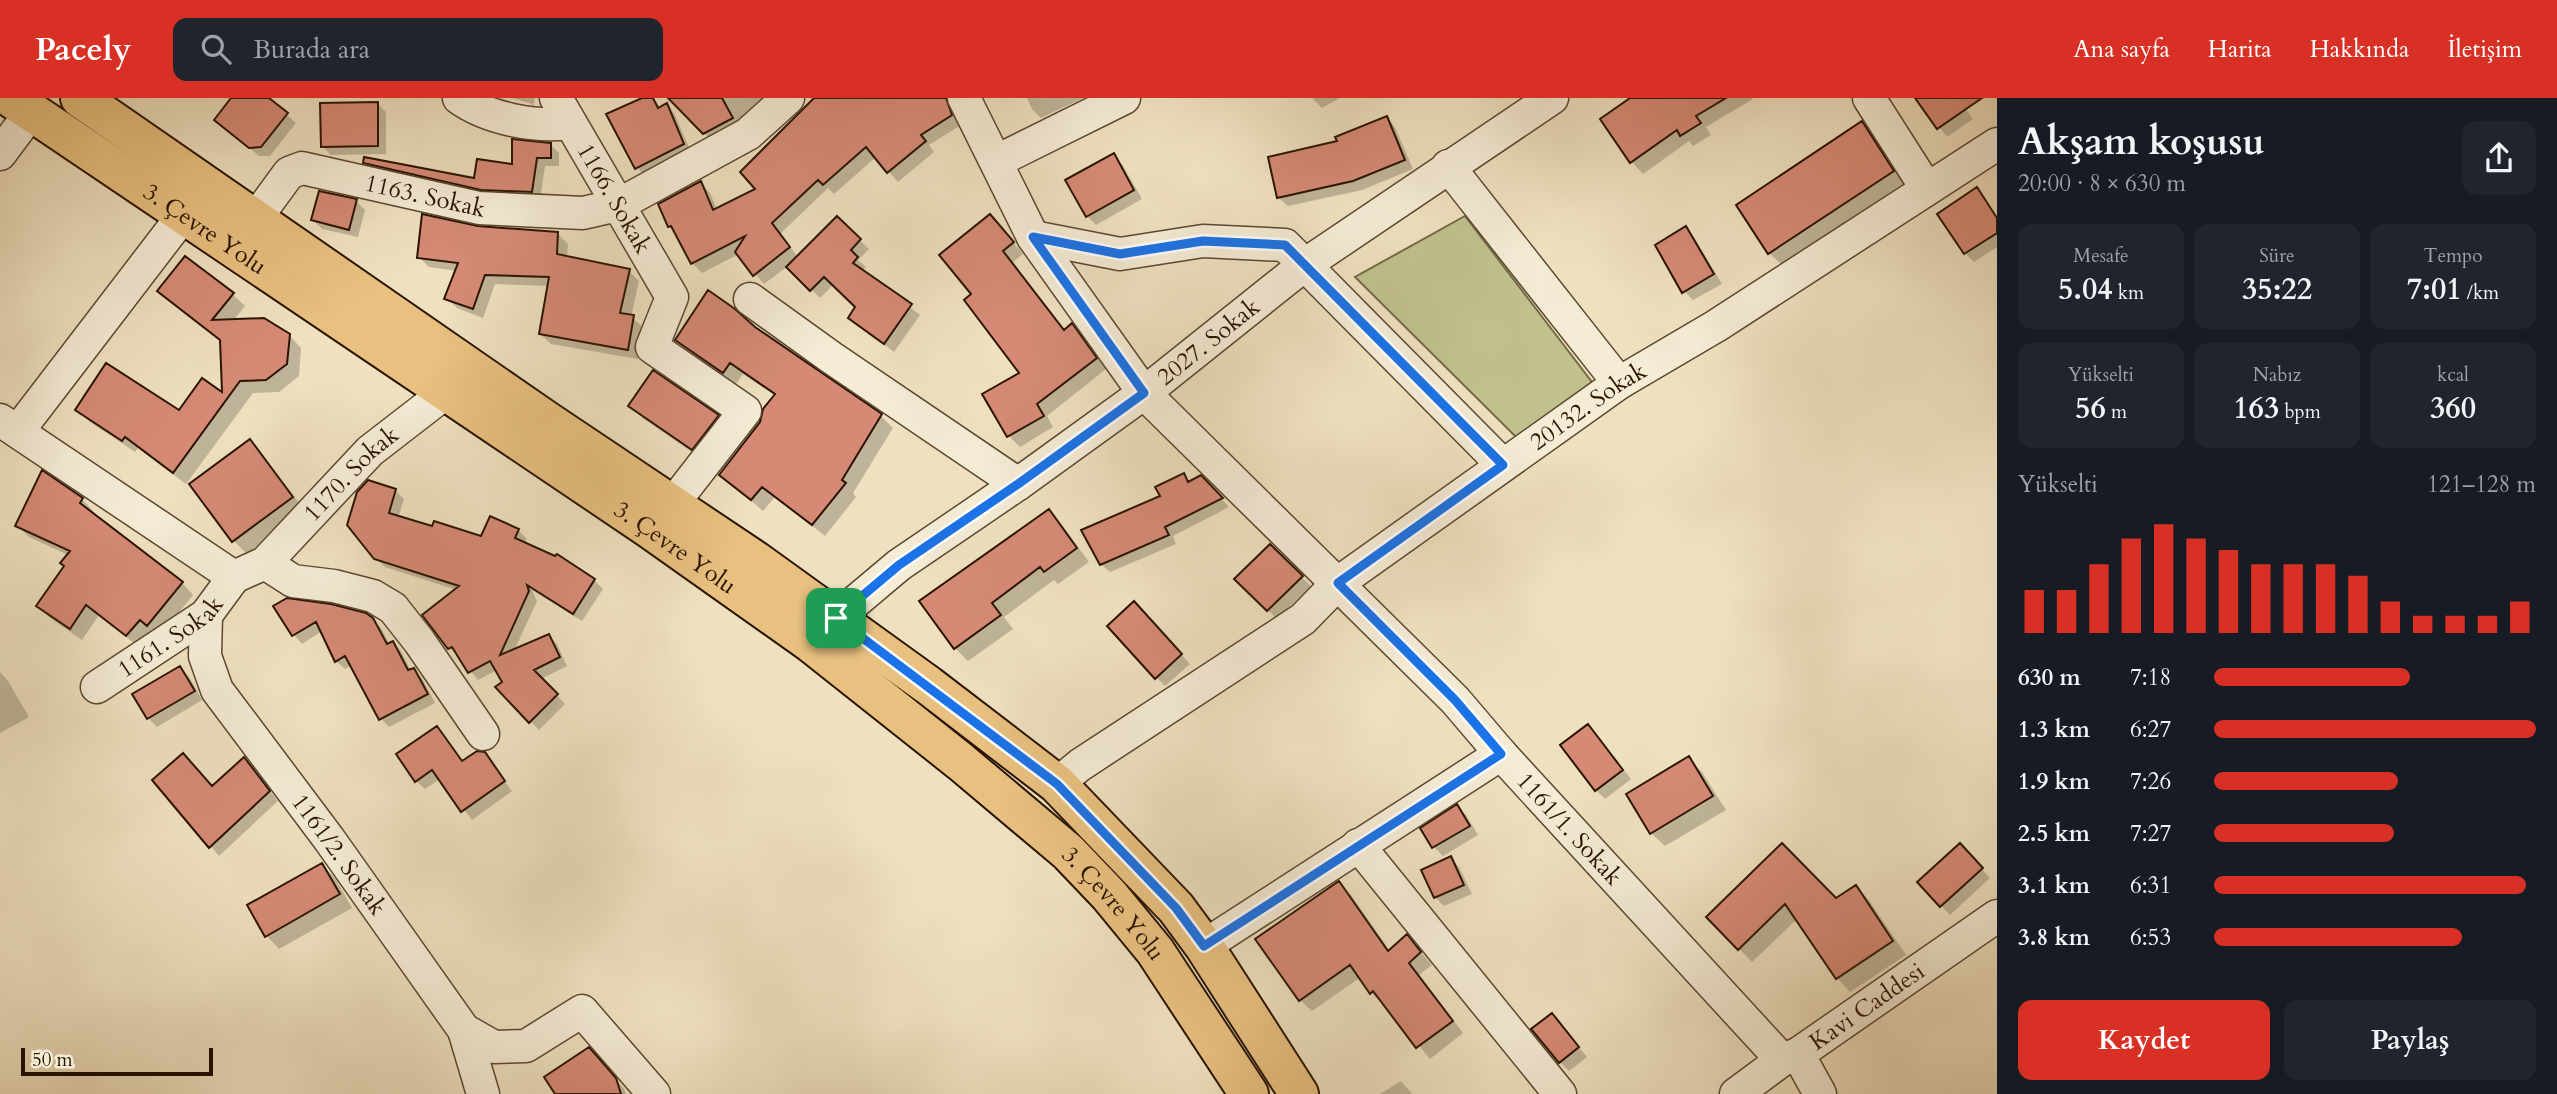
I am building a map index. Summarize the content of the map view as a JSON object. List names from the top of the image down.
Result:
{
  "streets": {
    "main road": ["3. Çevre Yolu"],
    "street": [
      "1163. Sokak",
      "1166. Sokak",
      "2027. Sokak",
      "20132. Sokak",
      "1170. Sokak",
      "1161. Sokak",
      "1161/1. Sokak",
      "1161/2. Sokak",
      "Kavi Caddesi"
    ]
  },
  "crossings": [
    ["1163. Sokak", "1166. Sokak"],
    ["1163. Sokak", "3. Çevre Yolu"],
    ["1166. Sokak", "3. Çevre Yolu"],
    ["3. Çevre Yolu", "2027. Sokak"],
    ["3. Çevre Yolu", "20132. Sokak"],
    ["3. Çevre Yolu", "1170. Sokak"],
    ["2027. Sokak", "1161/1. Sokak"],
    ["20132. Sokak", "1161/1. Sokak"],
    ["1161. Sokak", "1161/2. Sokak"],
    ["1161/1. Sokak", "Kavi Caddesi"]
  ],
  "scale_bar": "50 m",
  "page": {
    "header": "Pacely",
    "search": "Burada ara",
    "nav": [
      "Ana sayfa",
      "Harita",
      "Hakkında",
      "İletişim"
    ],
    "heading": ["Akşam koşusu", "20:00 · 8 × 630 m"],
    "stats": [
      ["Mesafe", "5.04 km"],
      ["Süre", "35:22"],
      ["Tempo", "7:01 /km"],
      ["Yükselti", "56 m"],
      ["Nabız", "163 bpm"],
      ["kcal", "360"]
    ],
    "chart": ["Yükselti", "121–128 m"],
    "list": [
      {
        "name": "630 m",
        "note": "7:18"
      },
      {
        "name": "1.3 km",
        "note": "6:27"
      },
      {
        "name": "1.9 km",
        "note": "7:26"
      },
      {
        "name": "2.5 km",
        "note": "7:27"
      },
      {
        "name": "3.1 km",
        "note": "6:31"
      },
      {
        "name": "3.8 km",
        "note": "6:53"
      }
    ],
    "buttons": ["Kaydet", "Paylaş"],
    "scale": "50 m"
  }
}
